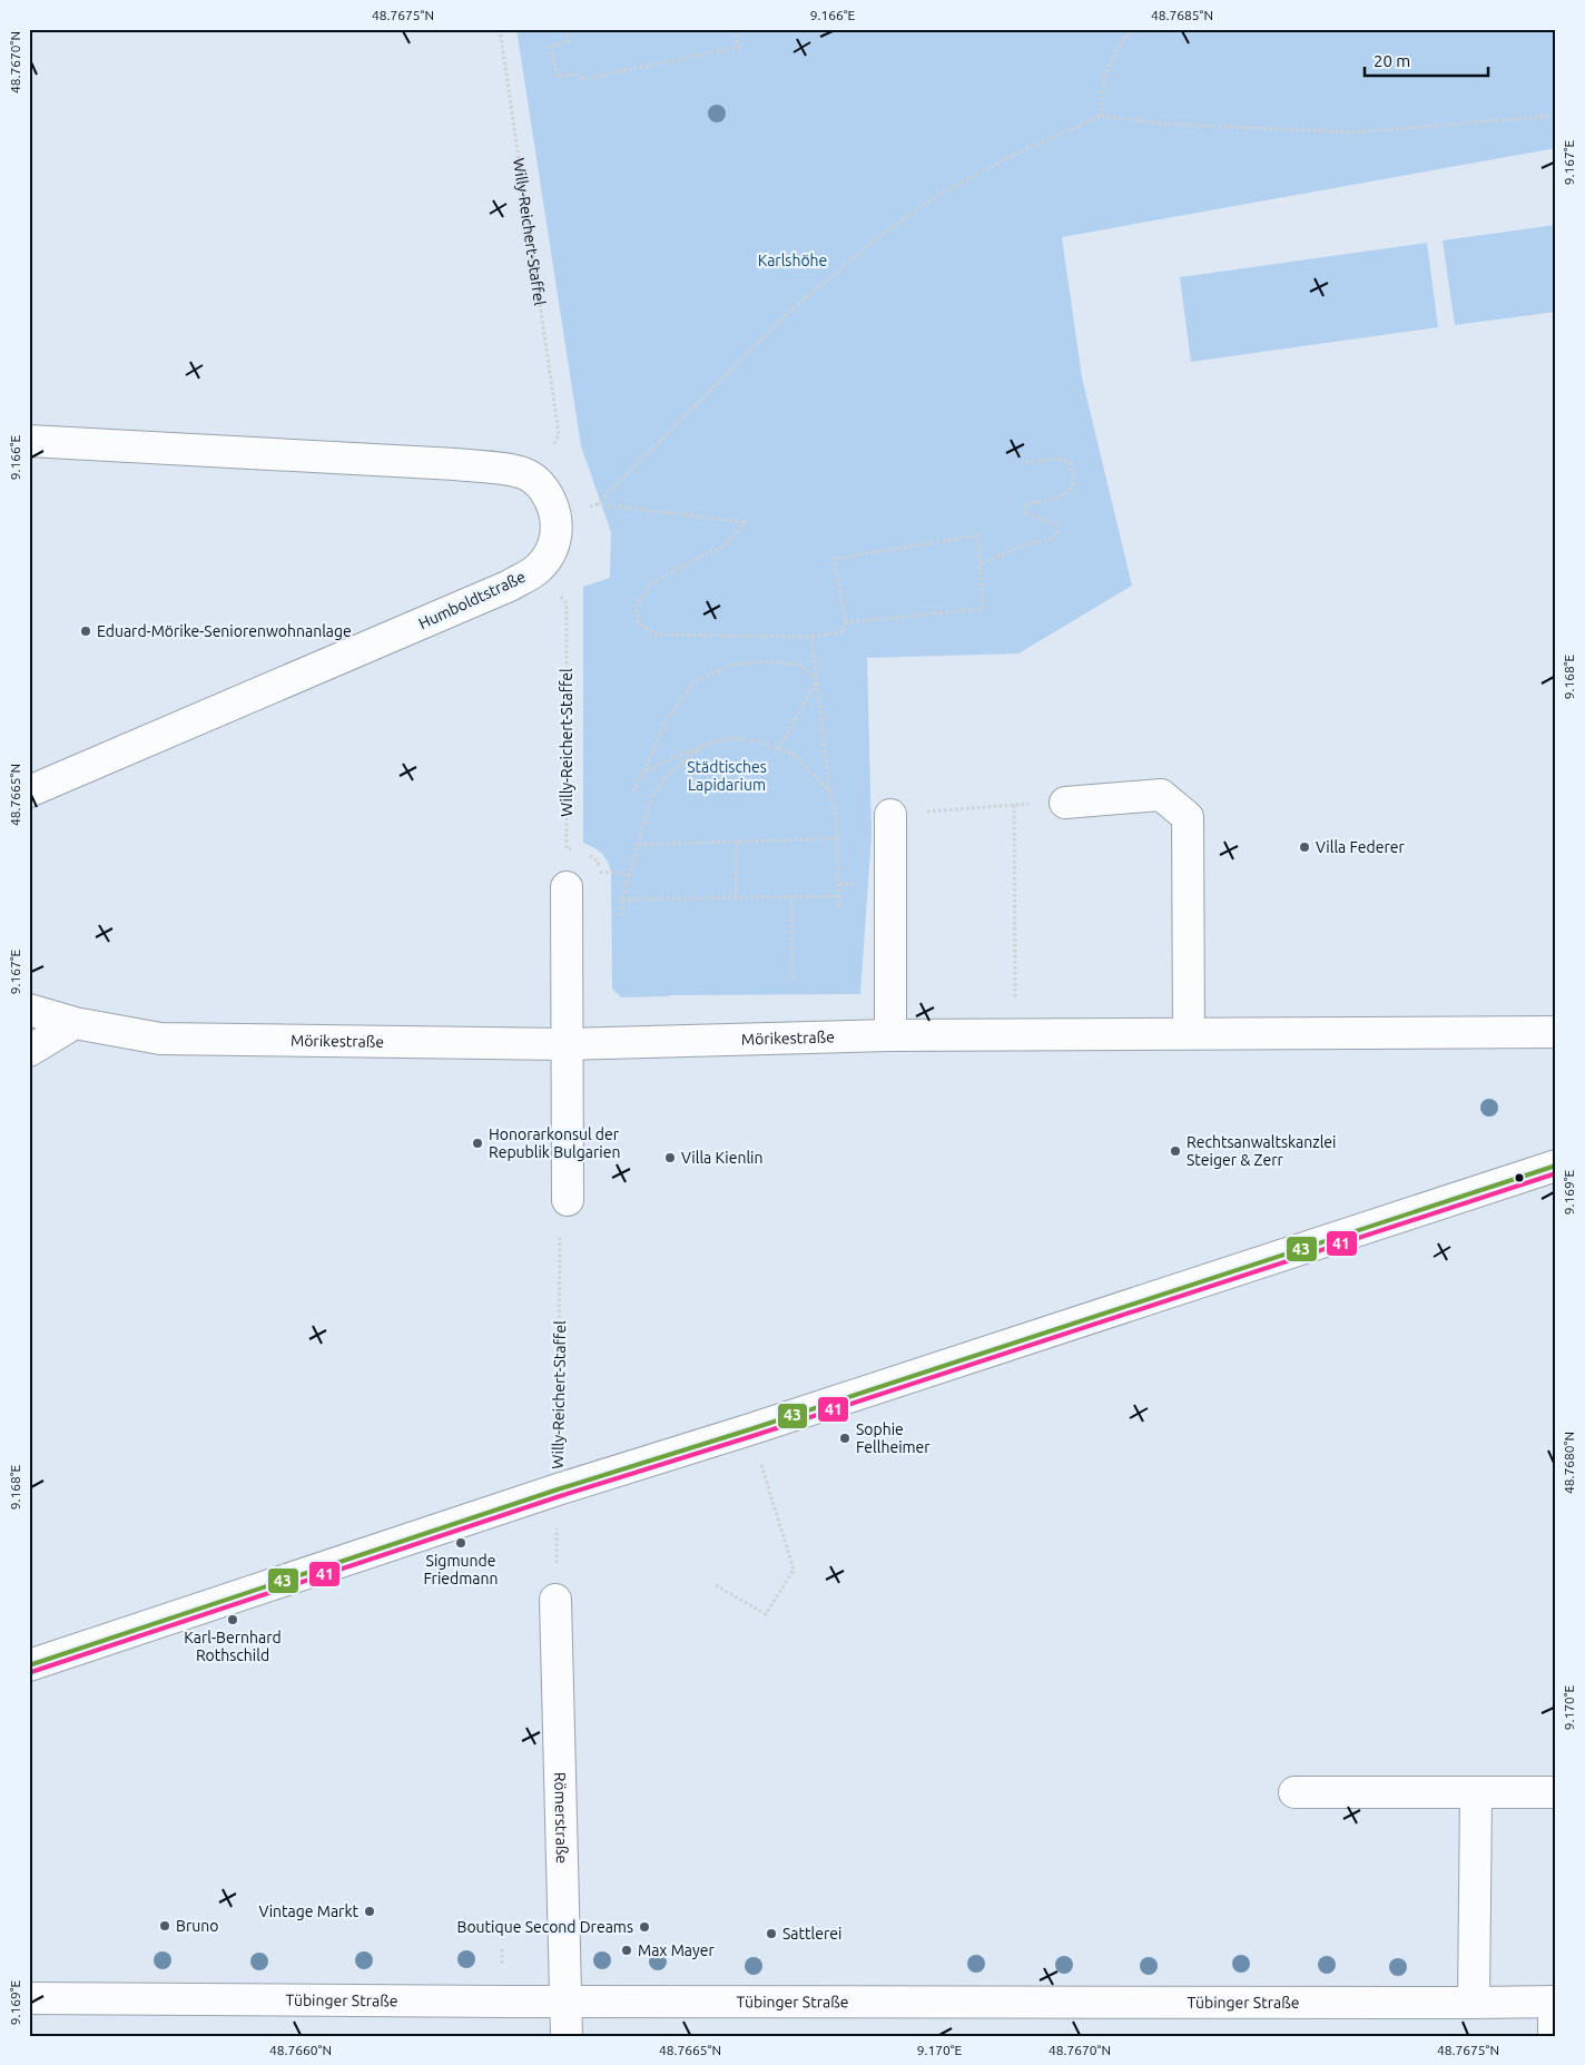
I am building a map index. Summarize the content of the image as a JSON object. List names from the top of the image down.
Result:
{
  "streets": {
    "street": [
      "Humboldtstraße",
      "Mörikestraße",
      "Römerstraße",
      "Tübinger Straße"
    ],
    "path": ["Willy-Reichert-Staffel"]
  },
  "crossings": [
    ["Willy-Reichert-Staffel", "Römerstraße"],
    ["Römerstraße", "Tübinger Straße"]
  ],
  "parks": ["Karlshöhe", "Städtisches Lapidarium"],
  "places": [
    "Eduard-Mörike-Seniorenwohnanlage",
    "Villa Federer",
    "Honorarkonsul der Republik Bulgarien",
    "Rechtsanwaltskanzlei Steiger & Zerr",
    "Villa Kienlin",
    "Sophie Fellheimer",
    "Sigmunde Friedmann",
    "Karl-Bernhard Rothschild",
    "Vintage Markt",
    "Bruno",
    "Boutique Second Dreams",
    "Sattlerei",
    "Max Mayer"
  ],
  "lines": ["transit line 43", "transit line 41"],
  "scale_bar": "20 m",
  "coordinates": [
    "48.7675°N",
    "9.166°E",
    "48.7685°N",
    "48.7670°N",
    "9.167°E",
    "9.168°E",
    "48.7665°N",
    "9.169°E",
    "48.7680°N",
    "9.170°E",
    "48.7660°N"
  ]
}
